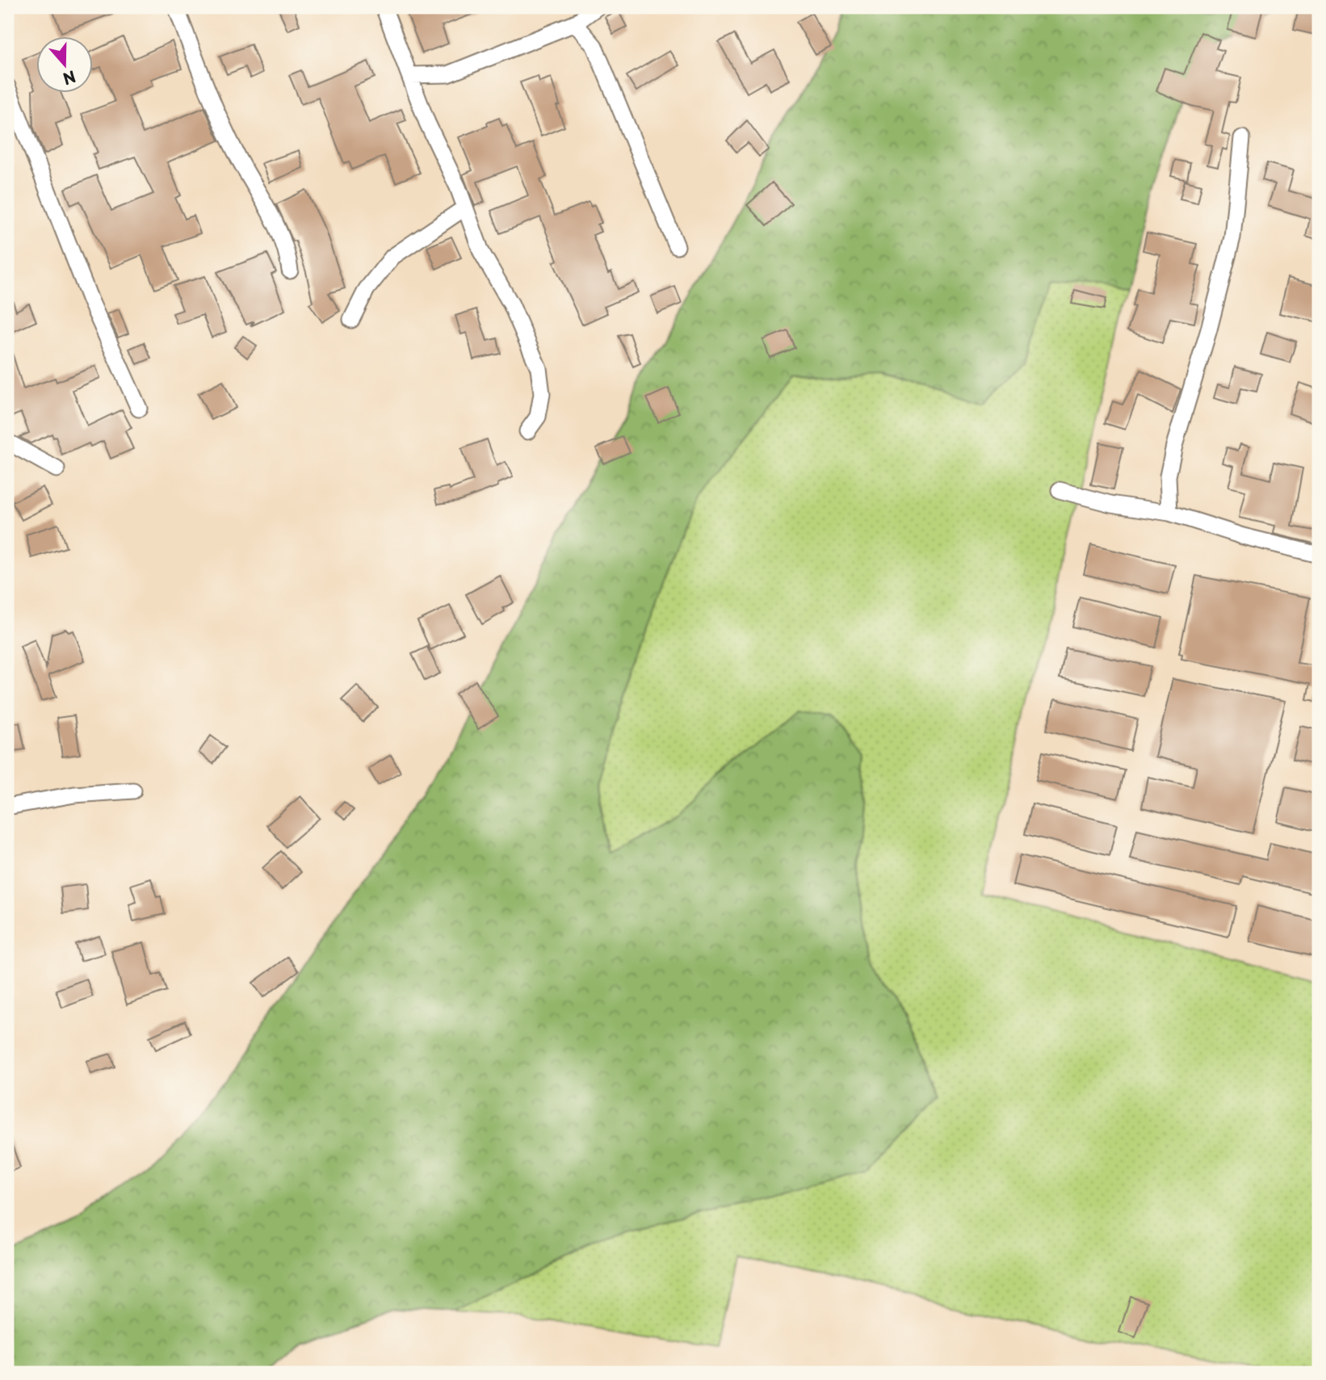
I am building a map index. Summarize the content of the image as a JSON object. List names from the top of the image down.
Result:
{
  "north": "bottom"
}
